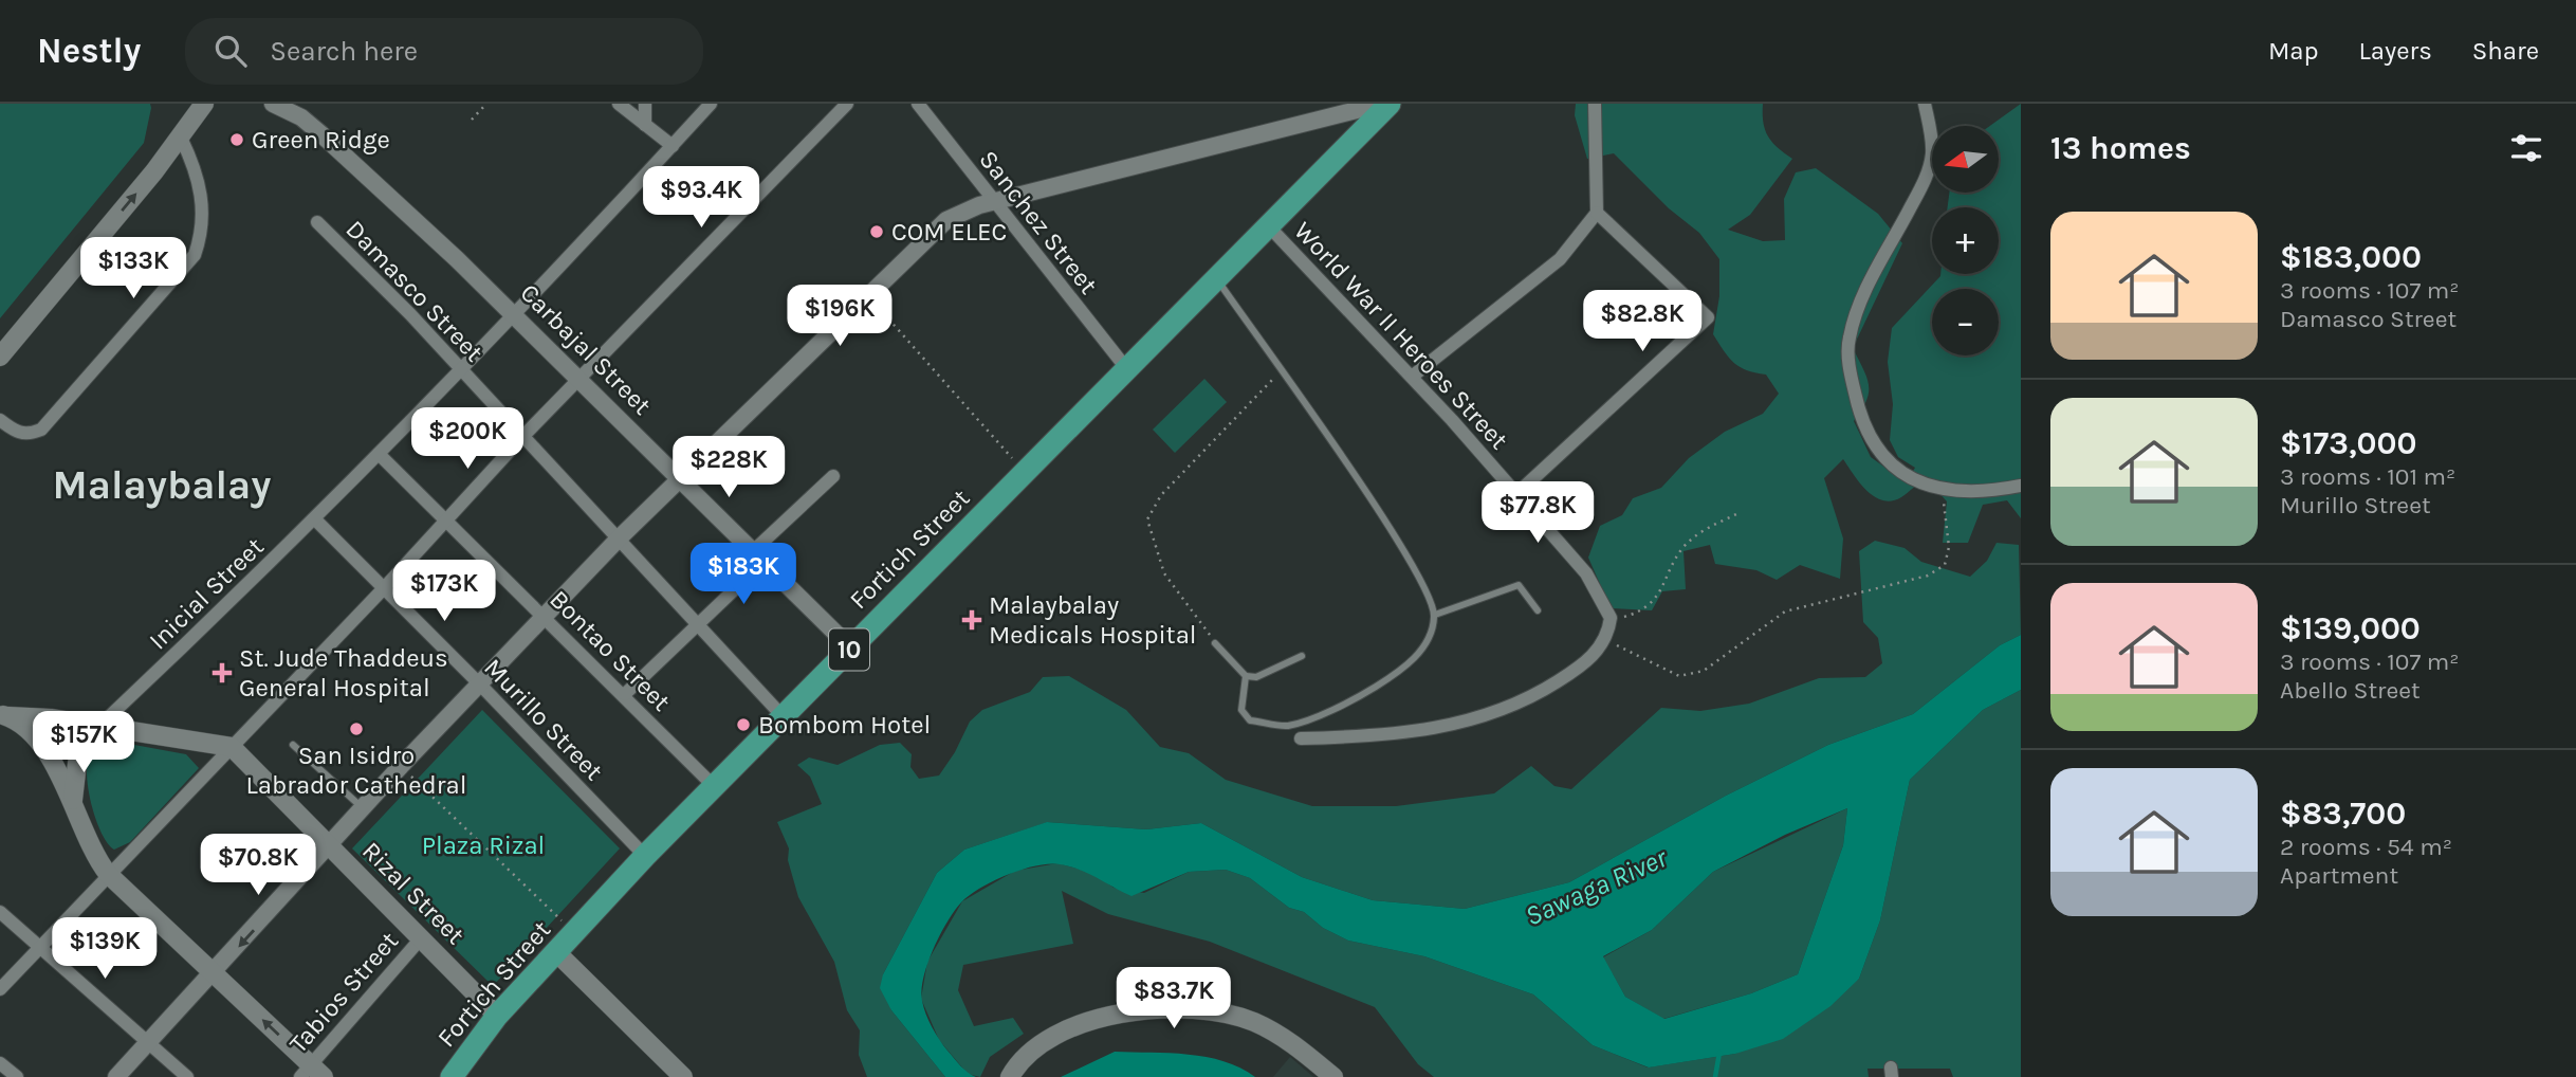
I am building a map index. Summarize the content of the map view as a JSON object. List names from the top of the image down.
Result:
{
  "streets": {
    "highway": ["Fortich Street", "10"],
    "main road": ["Rizal Street"],
    "street": [
      "Sanchez Street",
      "Damasco Street",
      "World War II Heroes Street",
      "Carbajal Street",
      "Inicial Street",
      "Bontao Street",
      "Murillo Street",
      "Tabios Street"
    ]
  },
  "crossings": [
    ["Sanchez Street", "Fortich Street"],
    ["Damasco Street", "Fortich Street"],
    ["Damasco Street", "Inicial Street"],
    ["World War II Heroes Street", "Fortich Street"],
    ["Carbajal Street", "Fortich Street"],
    ["Carbajal Street", "Inicial Street"],
    ["Fortich Street", "Bontao Street"],
    ["Fortich Street", "Murillo Street"],
    ["Fortich Street", "Rizal Street"],
    ["Inicial Street", "Bontao Street"],
    ["Inicial Street", "Murillo Street"],
    ["Rizal Street", "Tabios Street"]
  ],
  "districts": ["Malaybalay"],
  "water": ["Sawaga River"],
  "parks": ["Plaza Rizal"],
  "places": {
    "other": [
      "Green Ridge",
      "COM ELEC",
      "Bombom Hotel",
      "San Isidro Labrador Cathedral"
    ],
    "health": ["Malaybalay Medicals Hospital", "St. Jude Thaddeus General Hospital"]
  },
  "north": "left",
  "page": {
    "header": "Nestly",
    "search": "Search here",
    "nav": ["Map", "Layers", "Share"],
    "heading": "13 homes",
    "map_buttons": ["+", "−"],
    "price": [
      "$93.4K",
      "$133K",
      "$196K",
      "$82.8K",
      "$200K",
      "$228K",
      "$77.8K",
      "$183K",
      "$173K",
      "$157K",
      "$70.8K",
      "$139K",
      "$83.7K"
    ],
    "list": [
      {
        "name": "$183,000",
        "note": "3 rooms · 107 m² · Damasco Street"
      },
      {
        "name": "$173,000",
        "note": "3 rooms · 101 m² · Murillo Street"
      },
      {
        "name": "$139,000",
        "note": "3 rooms · 107 m² · Abello Street"
      },
      {
        "name": "$83,700",
        "note": "2 rooms · 54 m² · Apartment"
      }
    ]
  }
}
